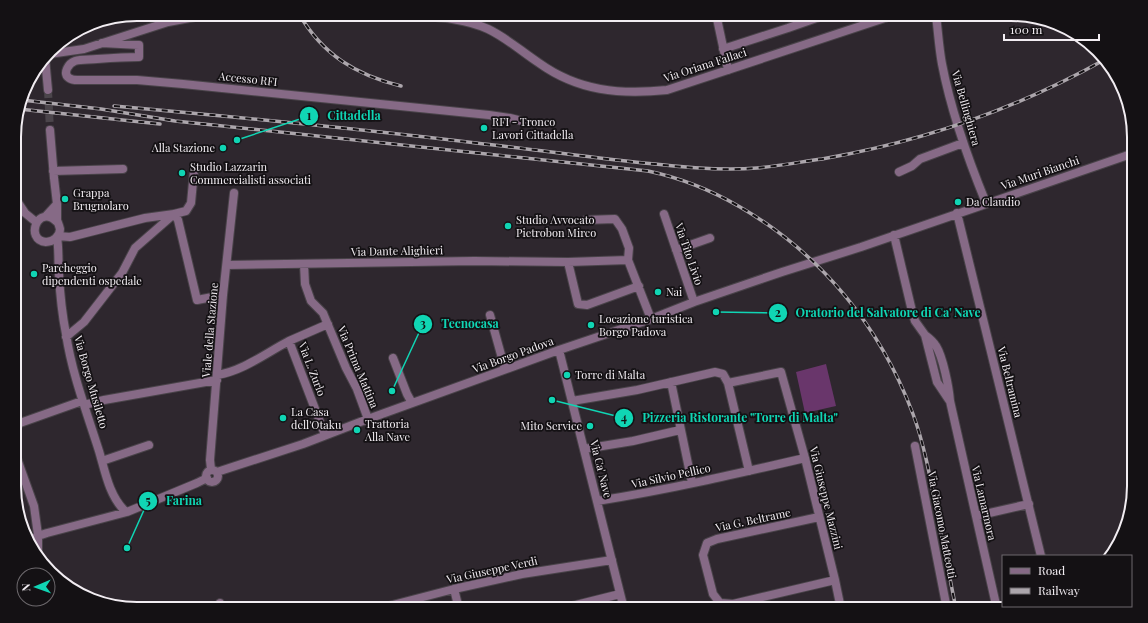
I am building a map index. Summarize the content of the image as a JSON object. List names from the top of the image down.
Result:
{
  "streets": {
    "street": [
      "Via Oriana Fallaci",
      "Accesso RFI",
      "Via Bellinghiera",
      "Via Muri Bianchi",
      "Via Dante Alighieri",
      "Via Tito Livio",
      "Viale della Stazione",
      "Via Borgo Padova",
      "Via Prima Mattina",
      "Via L. Zurlo",
      "Via Borgo Musiletto",
      "Via Beltramina",
      "Via Ca' Nave",
      "Via Silvio Pellico",
      "Via Giuseppe Mazzini",
      "Via Lamarmora",
      "Via G. Beltrame",
      "Via Giacomo Matteotti",
      "Via Giuseppe Verdi"
    ]
  },
  "crossings": [
    ["Via Bellinghiera", "Via Muri Bianchi"],
    ["Via Muri Bianchi", "Via Borgo Padova"],
    ["Via Muri Bianchi", "Via Beltramina"],
    ["Via Muri Bianchi", "Via Lamarmora"],
    ["Via Dante Alighieri", "Viale della Stazione"],
    ["Via Dante Alighieri", "Via Prima Mattina"],
    ["Via Tito Livio", "Via Borgo Padova"],
    ["Viale della Stazione", "Via Borgo Padova"],
    ["Viale della Stazione", "Via L. Zurlo"],
    ["Via Borgo Padova", "Via Prima Mattina"],
    ["Via Borgo Padova", "Via L. Zurlo"],
    ["Via Borgo Padova", "Via Borgo Musiletto"],
    ["Via Borgo Padova", "Via Ca' Nave"],
    ["Via Prima Mattina", "Via L. Zurlo"],
    ["Via L. Zurlo", "Via Borgo Musiletto"],
    ["Via Ca' Nave", "Via Silvio Pellico"],
    ["Via Ca' Nave", "Via Giuseppe Verdi"],
    ["Via Silvio Pellico", "Via Giuseppe Mazzini"],
    ["Via Giuseppe Mazzini", "Via G. Beltrame"]
  ],
  "places": [
    "RFI - Tronco Lavori Cittadella",
    "Cittadella",
    "Alla Stazione",
    "Studio Lazzarin Commercialisti associati",
    "Grappa Brugnolaro",
    "Da Claudio",
    "Studio Avvocato Pietrobon Mirco",
    "Parcheggio dipendenti ospedale",
    "Nai",
    "Oratorio del Salvatore di Ca' Nave",
    "Locazione turistica Borgo Padova",
    "Torre di Malta",
    "Tecnocasa",
    "Pizzeria Ristorante \"Torre di Malta\"",
    "La Casa dell'Otaku",
    "Mito Service",
    "Trattoria Alla Nave",
    "Farina"
  ],
  "legend": ["Road", "Railway"],
  "scale_bar": "100 m",
  "north": "left"
}
